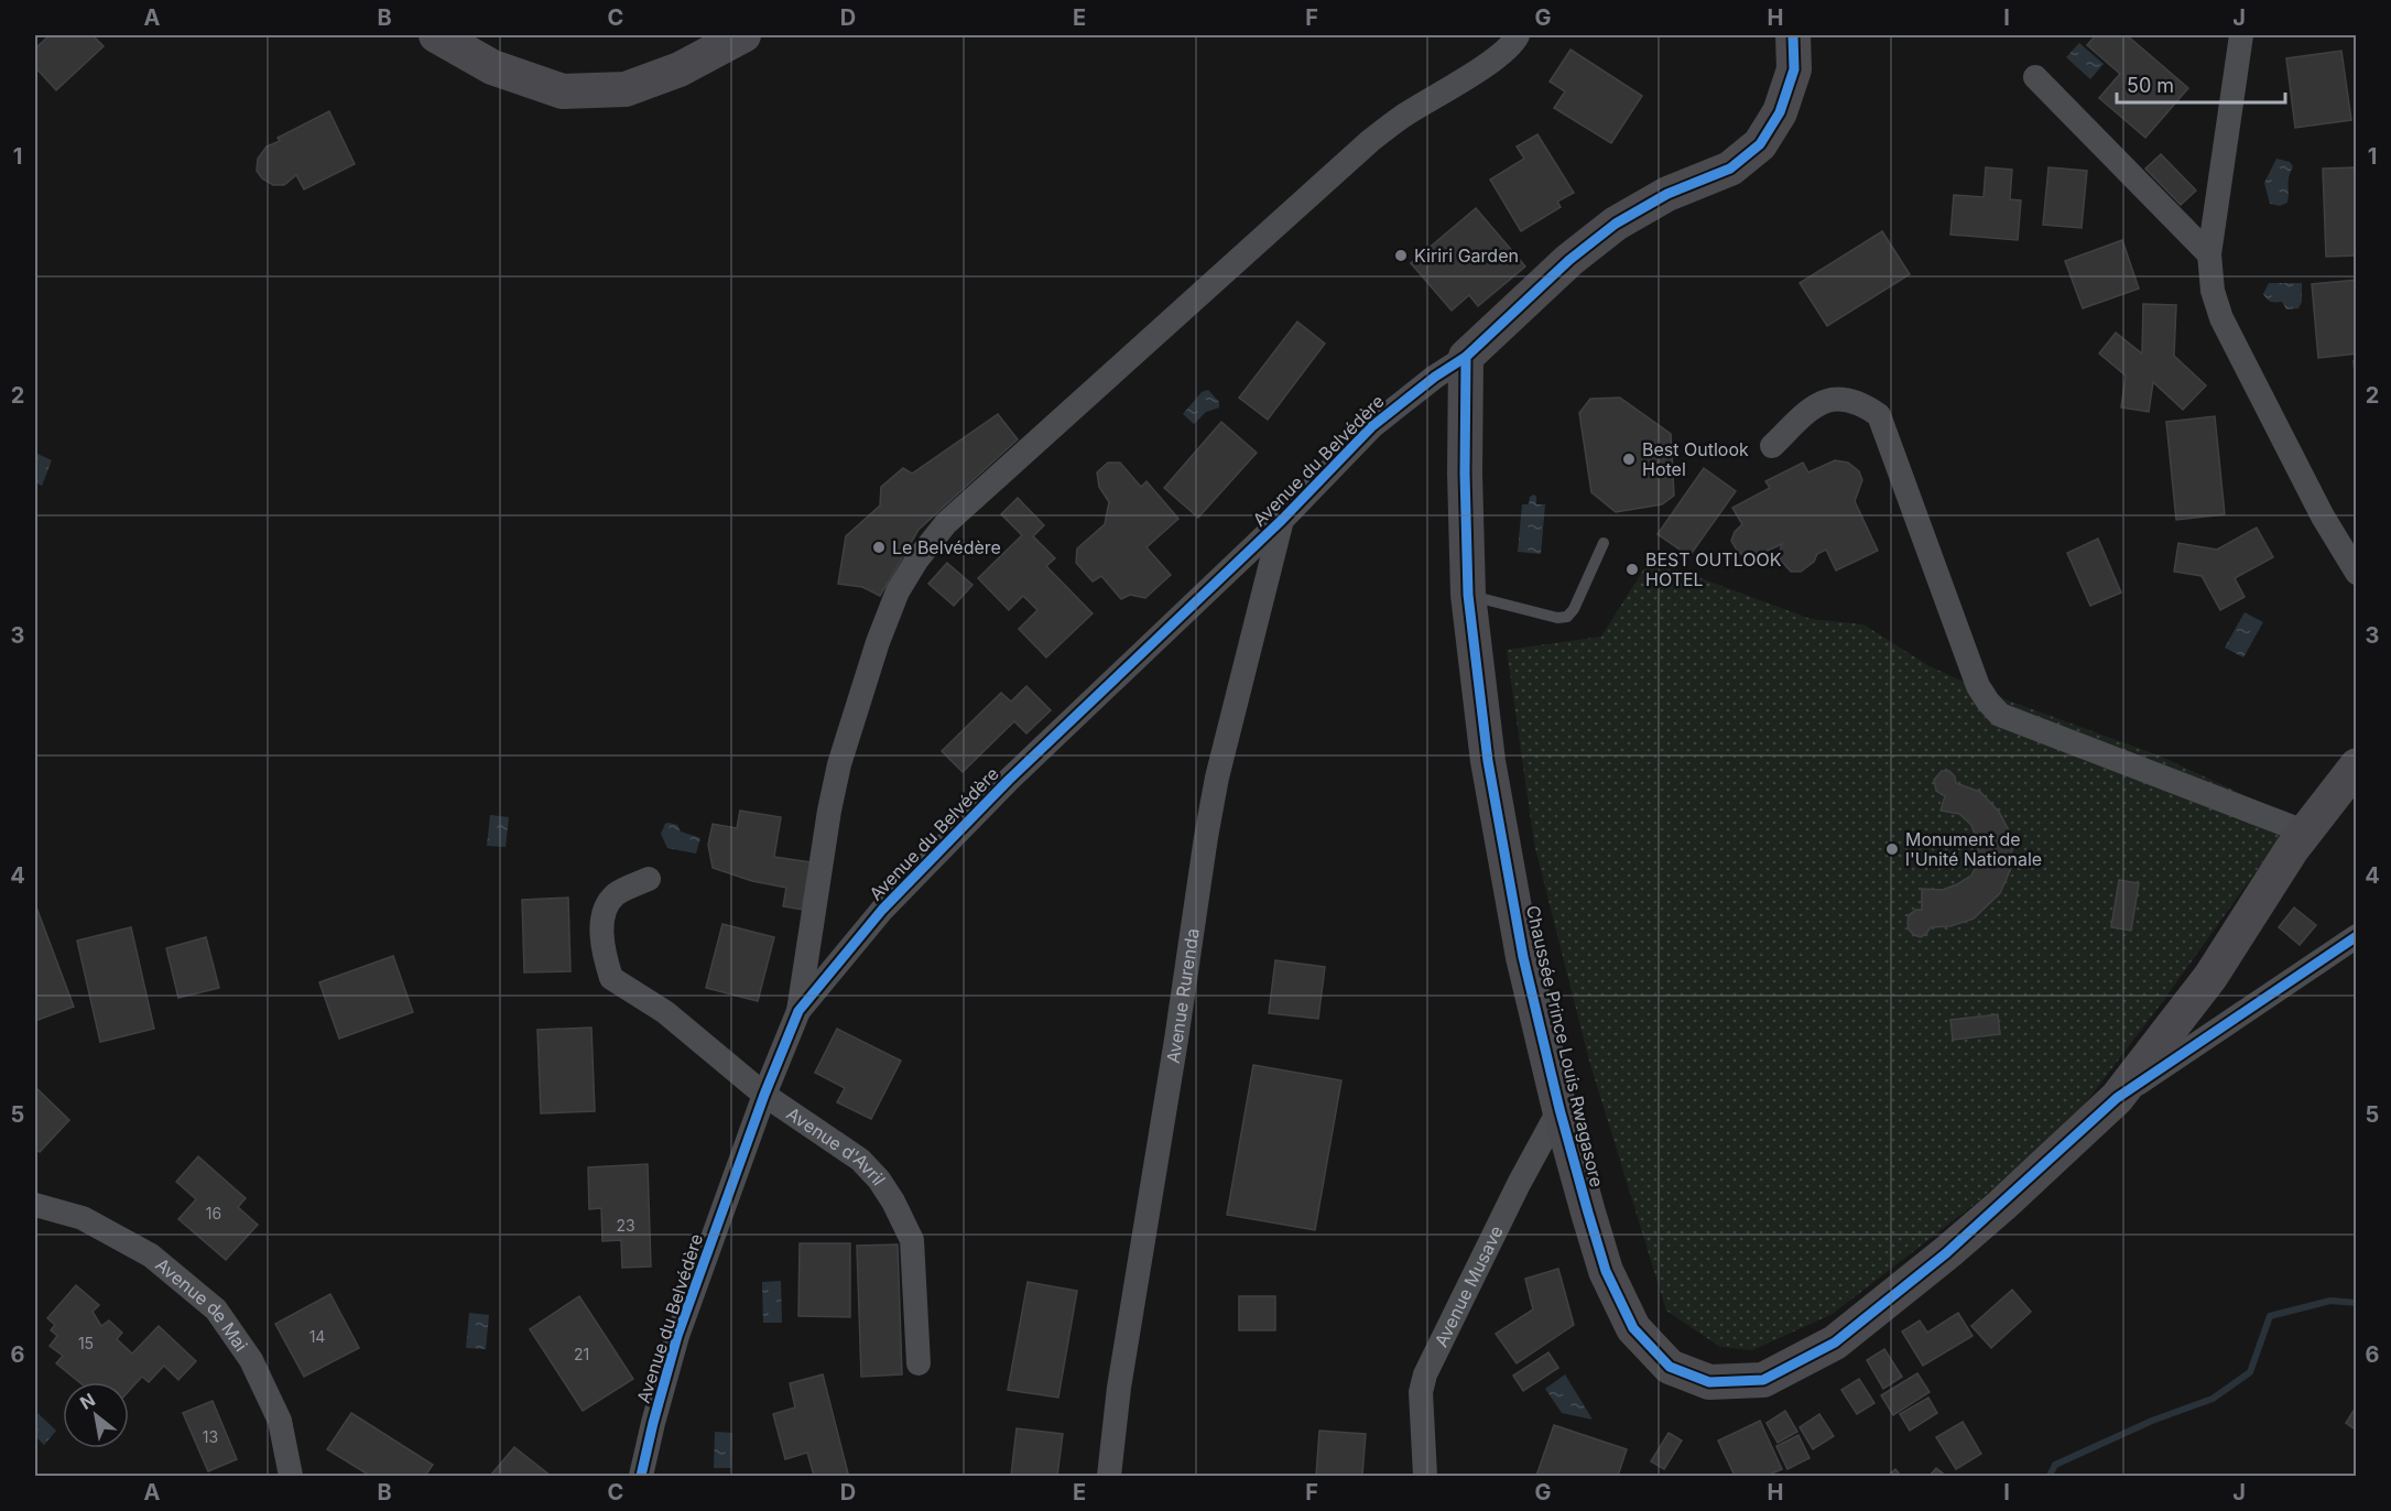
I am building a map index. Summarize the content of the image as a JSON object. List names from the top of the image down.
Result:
{
  "streets": {
    "street": [
      "Avenue du Belvédère",
      "Avenue Rurenda",
      "Chaussée Prince Louis Rwagasore",
      "Avenue d'Avril",
      "Avenue Musave",
      "Avenue de Mai"
    ]
  },
  "crossings": [
    ["Avenue du Belvédère", "Avenue Rurenda"],
    ["Avenue du Belvédère", "Chaussée Prince Louis Rwagasore"],
    ["Avenue du Belvédère", "Avenue d'Avril"],
    ["Chaussée Prince Louis Rwagasore", "Avenue Musave"]
  ],
  "places": [
    "Kiriri Garden",
    "Best Outlook Hotel",
    "Le Belvédère",
    "BEST OUTLOOK HOTEL",
    "Monument de l'Unité Nationale"
  ],
  "house_numbers": [
    "16",
    "23",
    "14",
    "15",
    "21",
    "13"
  ],
  "scale_bar": "50 m",
  "north": "top left",
  "grid": {
    "columns": [
      "A",
      "B",
      "C",
      "D",
      "E",
      "F",
      "G",
      "H",
      "I",
      "J"
    ],
    "rows": [
      "1",
      "2",
      "3",
      "4",
      "5",
      "6"
    ]
  }
}
